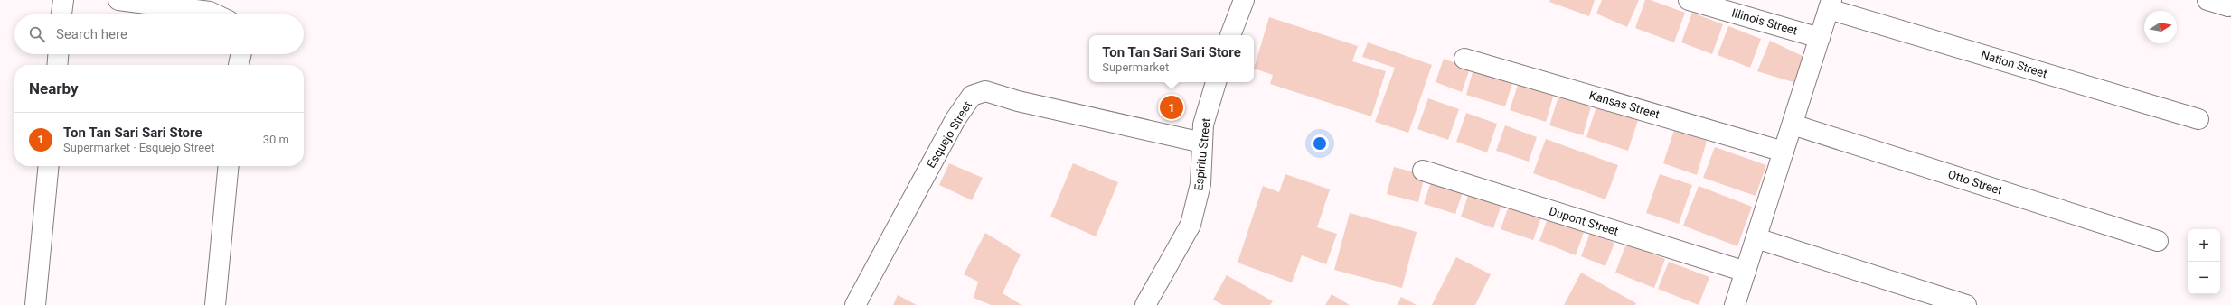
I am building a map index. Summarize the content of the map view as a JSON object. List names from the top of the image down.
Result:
{
  "streets": {
    "street": [
      "Illinois Street",
      "Nation Street",
      "Kansas Street",
      "Esquejo Street",
      "Espiritu Street",
      "Otto Street",
      "Dupont Street"
    ]
  },
  "crossings": [
    ["Esquejo Street", "Espiritu Street"]
  ],
  "north": "right",
  "page": {
    "search": "Search here",
    "popup": ["Ton Tan Sari Sari Store", "Supermarket"],
    "heading": "Nearby",
    "pins": "1",
    "list": [
      {
        "mark": "1",
        "name": "Ton Tan Sari Sari Store",
        "note": "Supermarket · Esquejo Street",
        "value": "30 m"
      }
    ],
    "map_buttons": ["+", "−"]
  }
}
